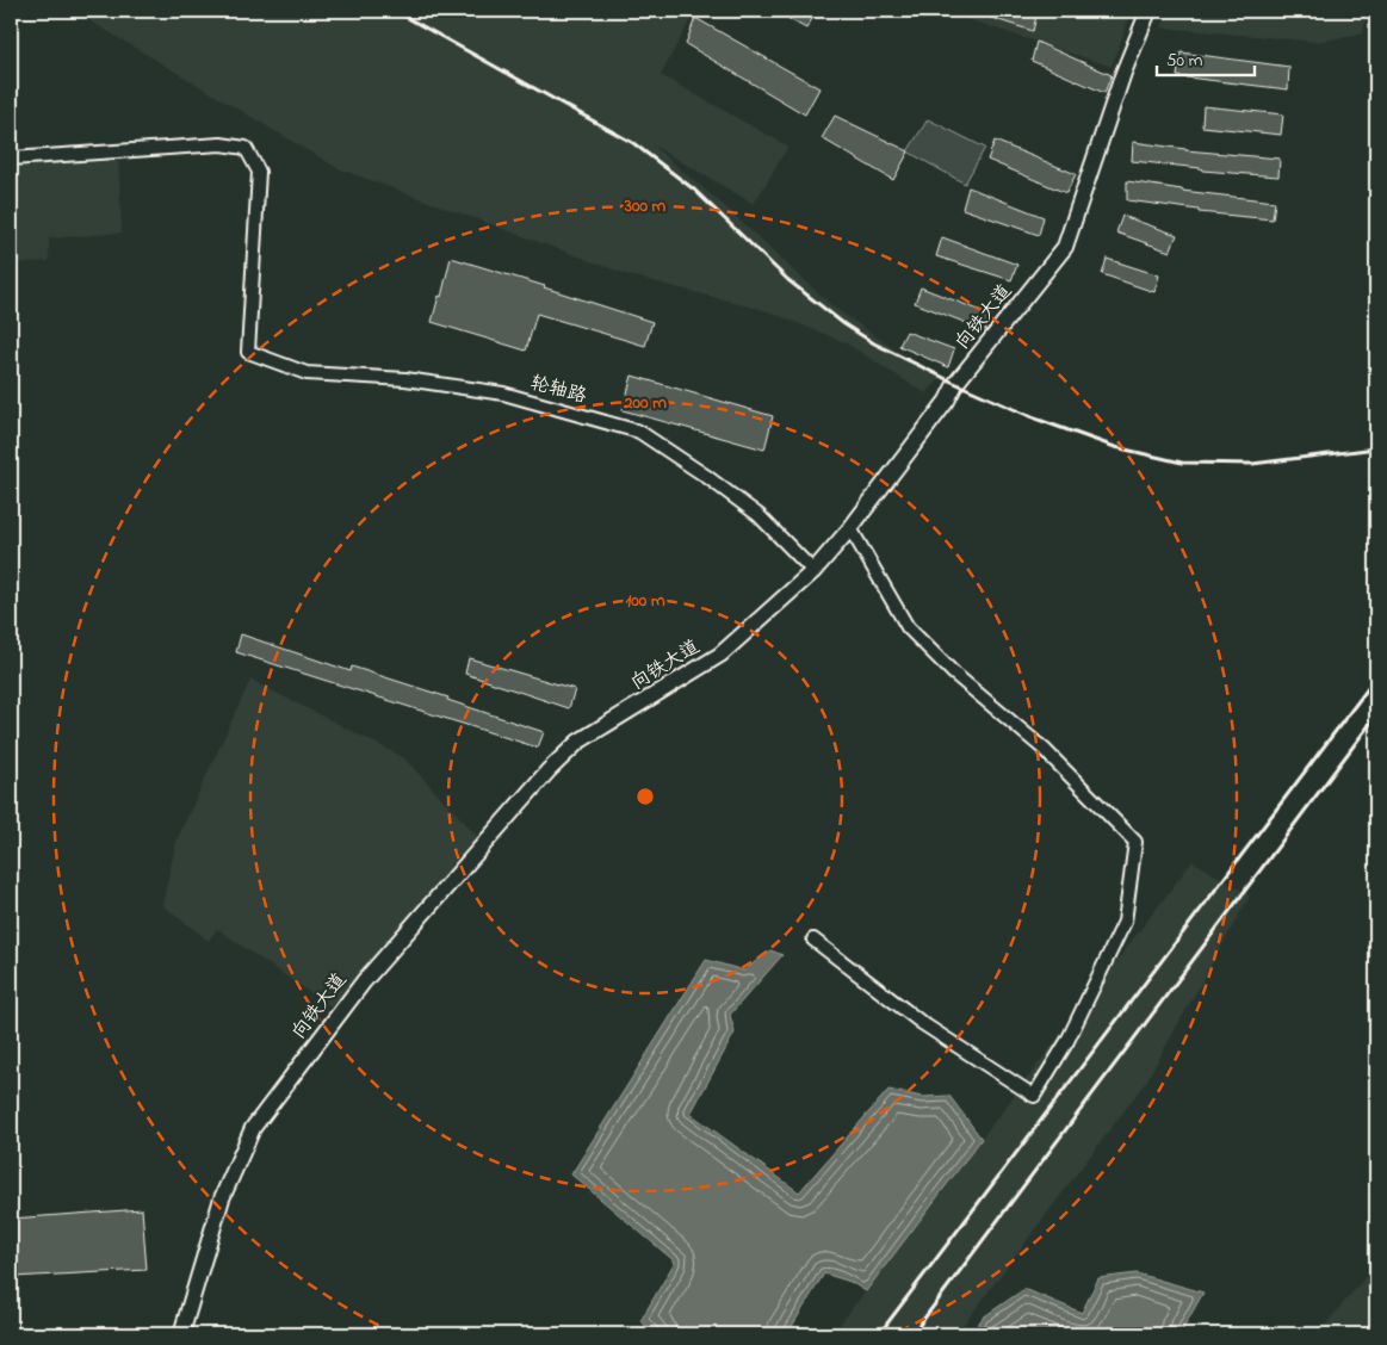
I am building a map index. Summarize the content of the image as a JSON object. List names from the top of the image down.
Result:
{
  "streets": {
    "street": ["向铁大道", "轮轴路"]
  },
  "crossings": [
    ["向铁大道", "轮轴路"]
  ],
  "scale_bar": "50 m",
  "rings": ["300 m", "200 m", "100 m"]
}
